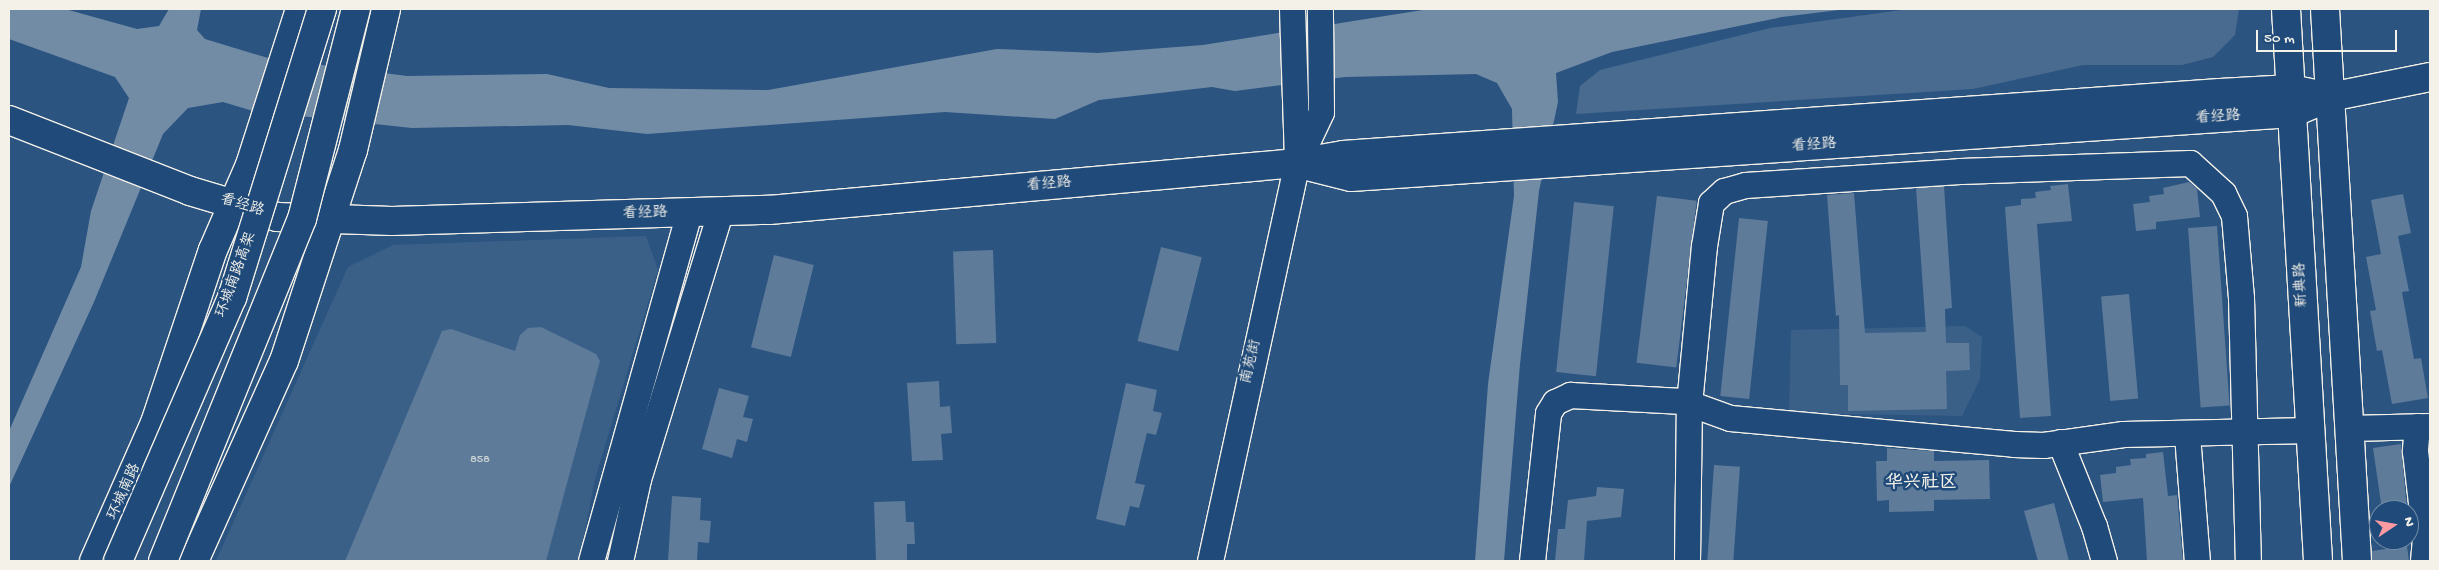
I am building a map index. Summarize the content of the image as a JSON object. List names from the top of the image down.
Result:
{
  "streets": {
    "main road": [
      "看经路",
      "环城南路高架",
      "新典路",
      "环城南路"
    ],
    "street": ["南苑街"]
  },
  "crossings": [
    ["看经路", "新典路"],
    ["看经路", "南苑街"],
    ["看经路", "环城南路"]
  ],
  "districts": ["华兴社区"],
  "house_numbers": ["858"],
  "scale_bar": "50 m",
  "north": "right"
}
